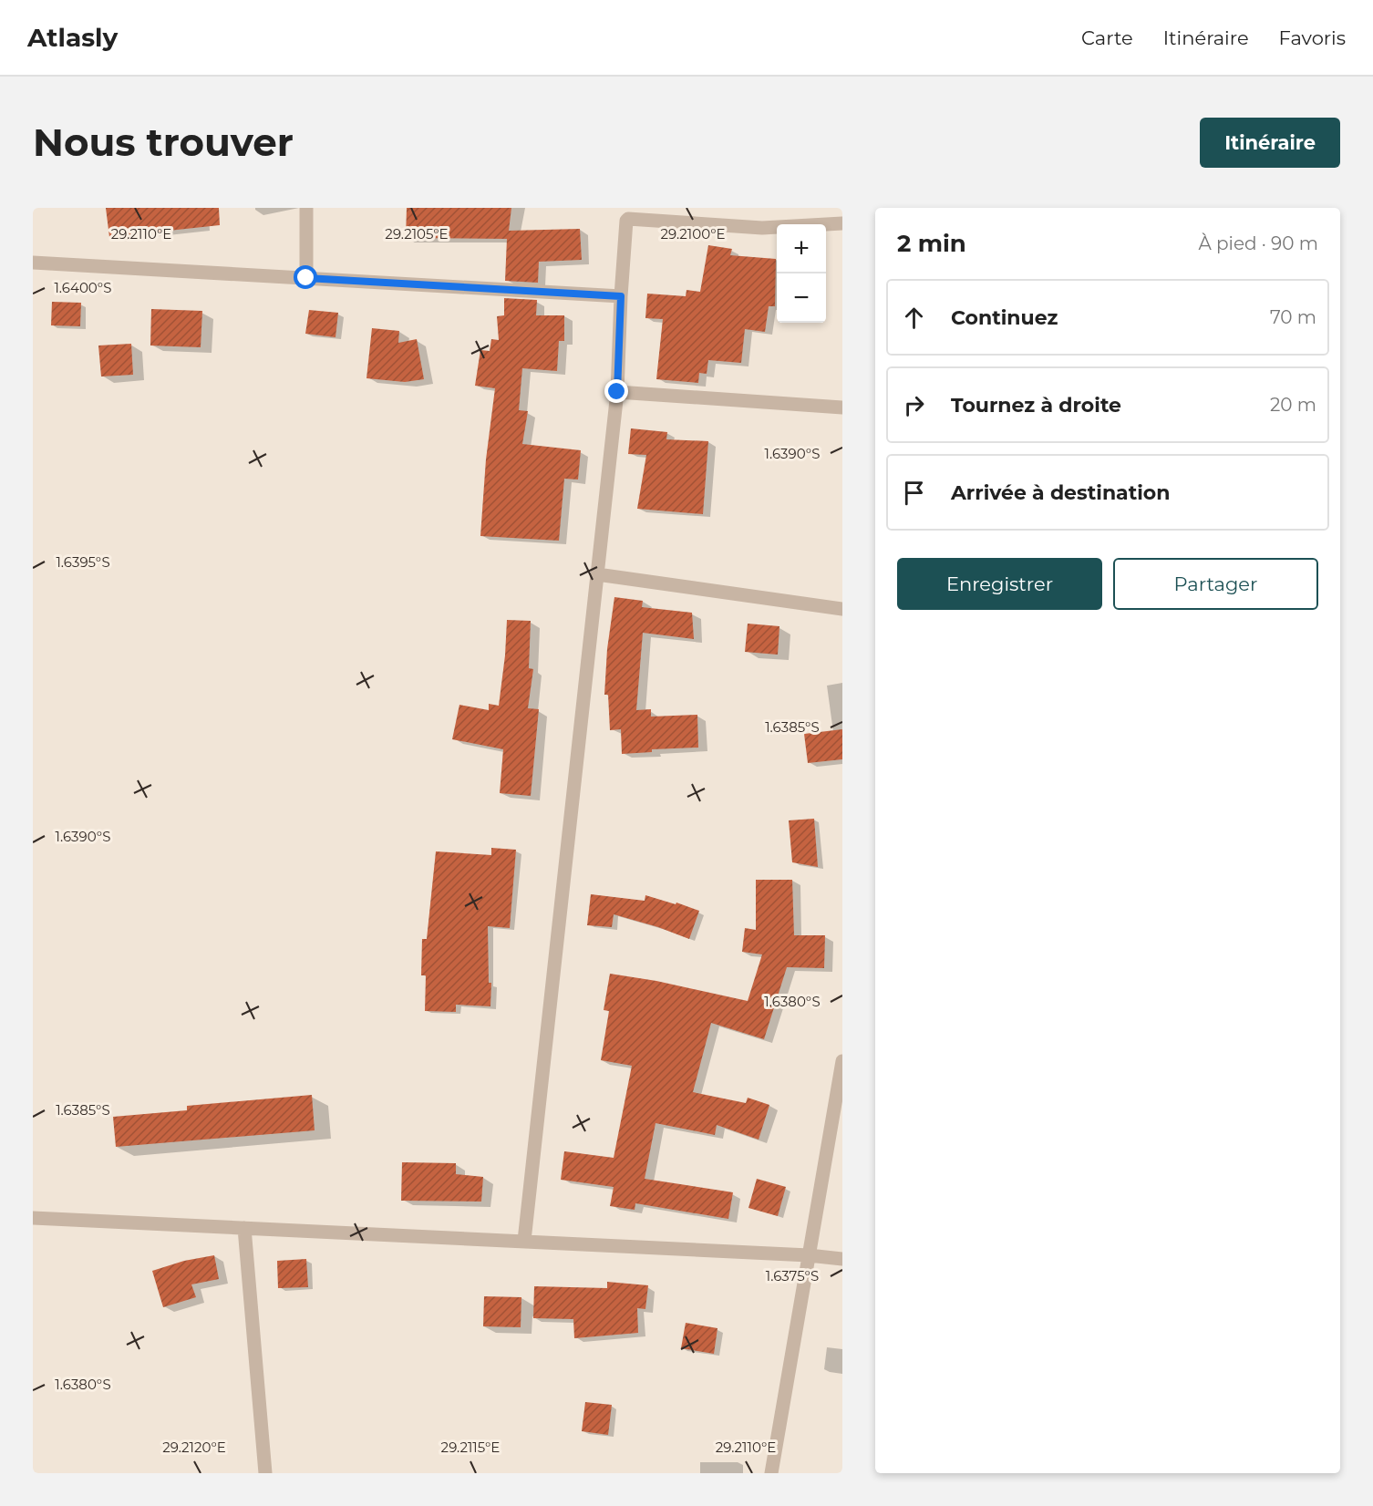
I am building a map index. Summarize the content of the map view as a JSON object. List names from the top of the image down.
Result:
{
  "page": {
    "header": "Atlasly",
    "nav": ["Carte", "Itinéraire", "Favoris"],
    "buttons": [
      "Itinéraire",
      ["Enregistrer", "Partager"]
    ],
    "title": "Nous trouver",
    "heading": ["2 min", "À pied · 90 m"],
    "map_buttons": ["+", "−"],
    "list": [
      ["Continuez", "70 m"],
      ["Tournez à droite", "20 m"],
      "Arrivée à destination"
    ]
  },
  "coordinates": [
    "29.2110°E",
    "29.2105°E",
    "29.2100°E",
    "1.6400°S",
    "1.6390°S",
    "1.6395°S",
    "1.6385°S",
    "1.6380°S",
    "1.6375°S",
    "29.2120°E",
    "29.2115°E"
  ]
}
